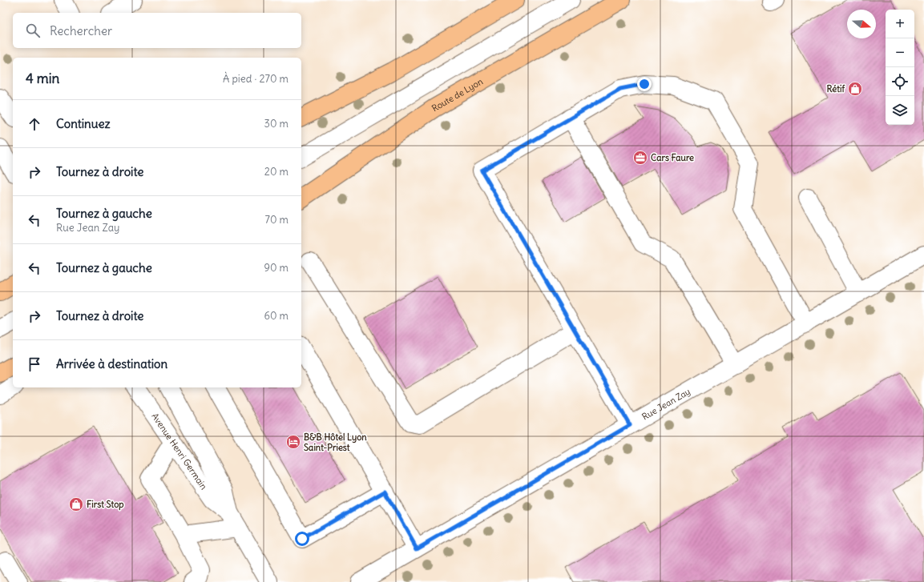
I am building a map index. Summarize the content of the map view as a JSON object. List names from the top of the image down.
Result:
{
  "streets": {
    "main road": ["Route de Lyon"],
    "street": ["Rue Jean Zay", "Avenue Henri Germain"]
  },
  "places": {
    "shop": ["Rétif", "First Stop"],
    "office": ["Cars Faure"],
    "hotel": ["B&B Hôtel Lyon Saint-Priest"]
  },
  "north": "right",
  "page": {
    "map_buttons": ["+", "−"],
    "search": "Rechercher",
    "heading": ["4 min", "À pied · 270 m"],
    "list": [
      ["Continuez", "30 m"],
      ["Tournez à droite", "20 m"],
      ["Tournez à gauche", "Rue Jean Zay", "70 m"],
      ["Tournez à gauche", "90 m"],
      ["Tournez à droite", "60 m"],
      "Arrivée à destination"
    ]
  }
}
